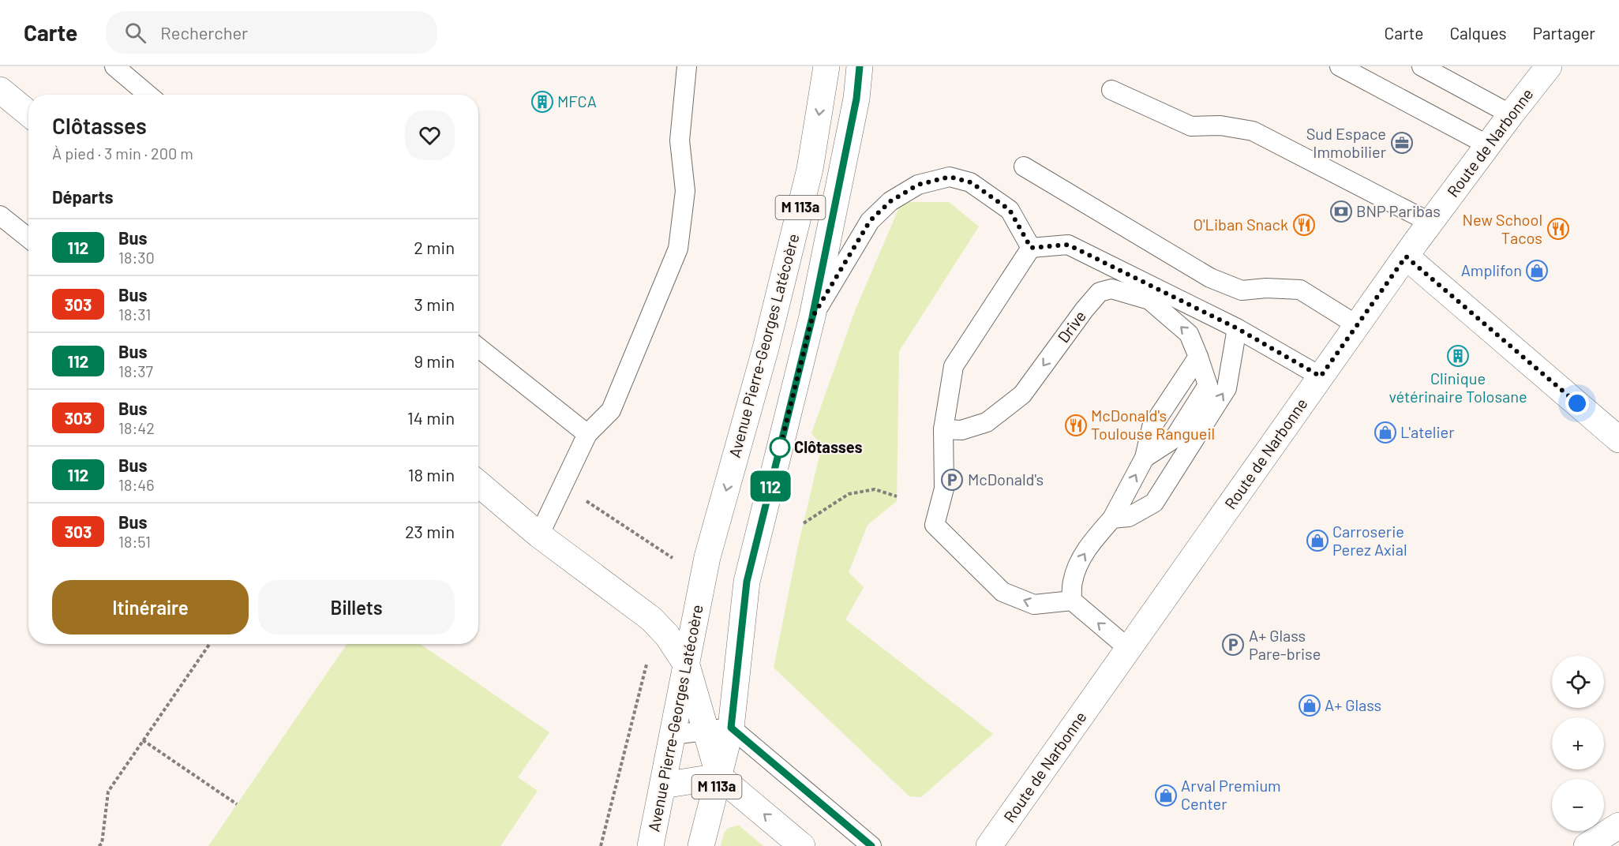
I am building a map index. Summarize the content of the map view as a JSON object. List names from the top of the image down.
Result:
{
  "streets": {
    "main road": ["Route de Narbonne", "M 113a", "Avenue Pierre-Georges Latécoère"],
    "lane": ["Drive"]
  },
  "places": {
    "building": ["MFCA", "Clinique vétérinaire Tolosane"],
    "office": ["Sud Espace Immobilier"],
    "bank": ["BNP Paribas"],
    "restaurant": ["O'Liban Snack", "New School Tacos", "McDonald's Toulouse Rangueil"],
    "shop": [
      "Amplifon",
      "L'atelier",
      "Carroserie Perez Axial",
      "A+ Glass",
      "Arval Premium Center"
    ],
    "other": ["Clôtasses"],
    "parking": ["McDonald's", "A+ Glass Pare-brise"]
  },
  "lines": ["bus line 112"],
  "page": {
    "header": "Carte",
    "search": "Rechercher",
    "nav": ["Carte", "Calques", "Partager"],
    "on_map": "112",
    "heading": [
      ["Clôtasses", "À pied · 3 min · 200 m"],
      "Départs"
    ],
    "list": [
      {
        "mark": "112",
        "name": "Bus",
        "note": "18:30",
        "value": "2 min"
      },
      {
        "mark": "303",
        "name": "Bus",
        "note": "18:31",
        "value": "3 min"
      },
      {
        "mark": "112",
        "name": "Bus",
        "note": "18:37",
        "value": "9 min"
      },
      {
        "mark": "303",
        "name": "Bus",
        "note": "18:42",
        "value": "14 min"
      },
      {
        "mark": "112",
        "name": "Bus",
        "note": "18:46",
        "value": "18 min"
      },
      {
        "mark": "303",
        "name": "Bus",
        "note": "18:51",
        "value": "23 min"
      }
    ],
    "buttons": ["Itinéraire", "Billets"],
    "map_buttons": ["+", "−"]
  }
}
